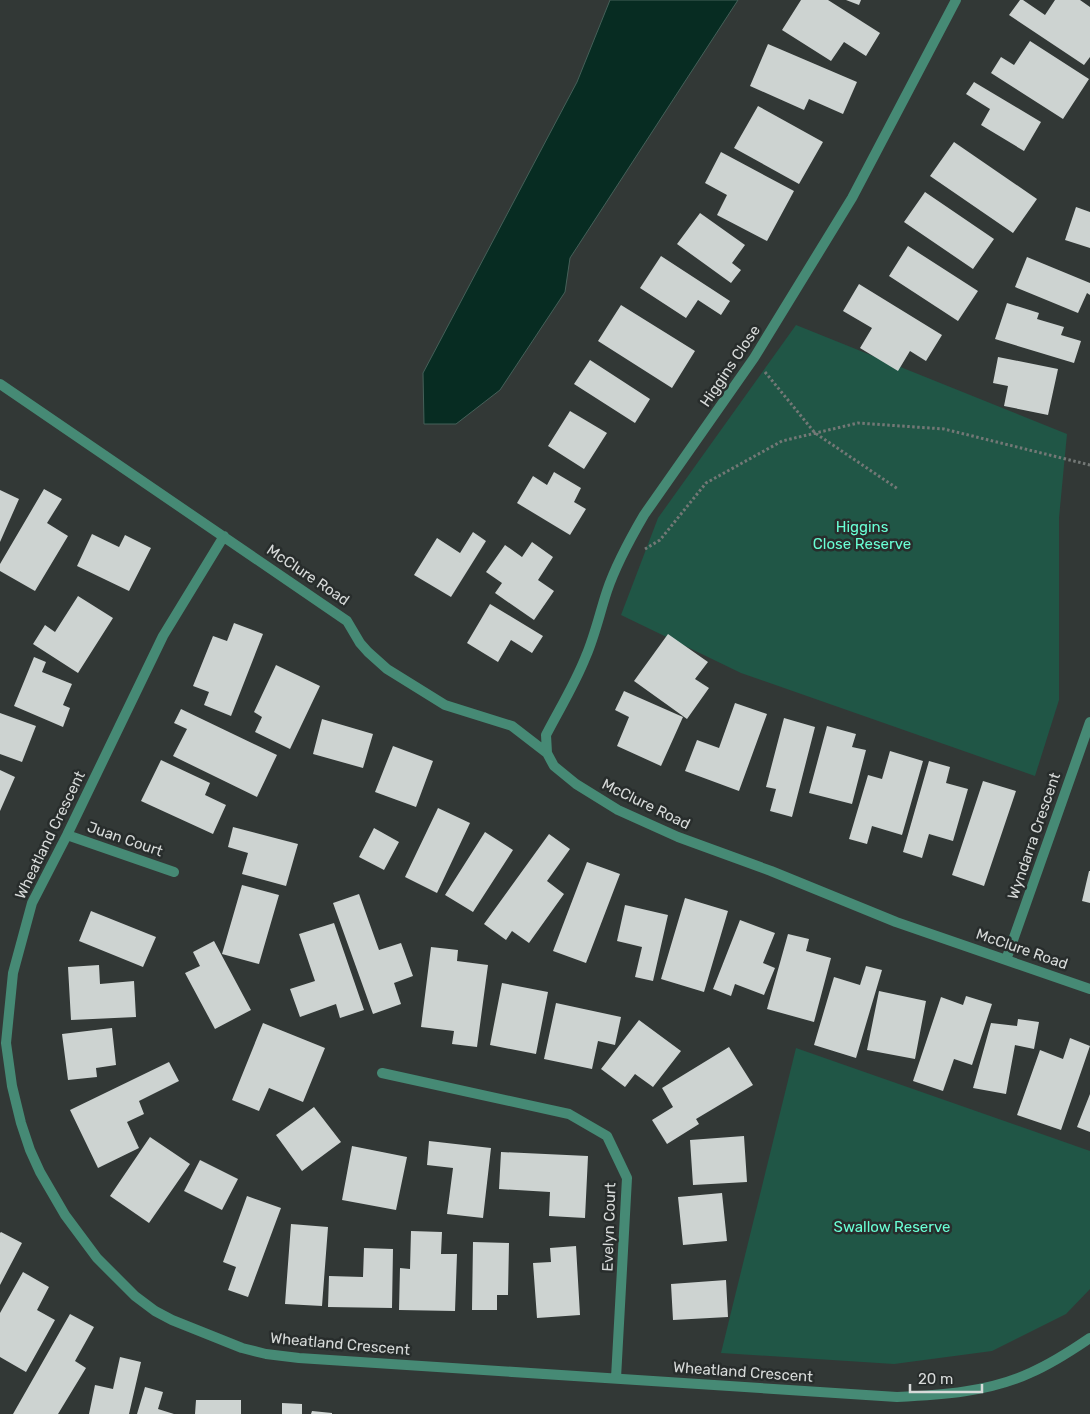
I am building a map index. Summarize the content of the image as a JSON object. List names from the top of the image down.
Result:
{
  "streets": {
    "street": [
      "Higgins Close",
      "McClure Road",
      "Wheatland Crescent",
      "Wyndarra Crescent",
      "Juan Court",
      "Evelyn Court"
    ]
  },
  "crossings": [
    ["Higgins Close", "McClure Road"],
    ["McClure Road", "Wheatland Crescent"],
    ["McClure Road", "Wyndarra Crescent"],
    ["Wheatland Crescent", "Juan Court"],
    ["Wheatland Crescent", "Evelyn Court"]
  ],
  "parks": ["Higgins Close Reserve", "Swallow Reserve"],
  "scale_bar": "20 m"
}
